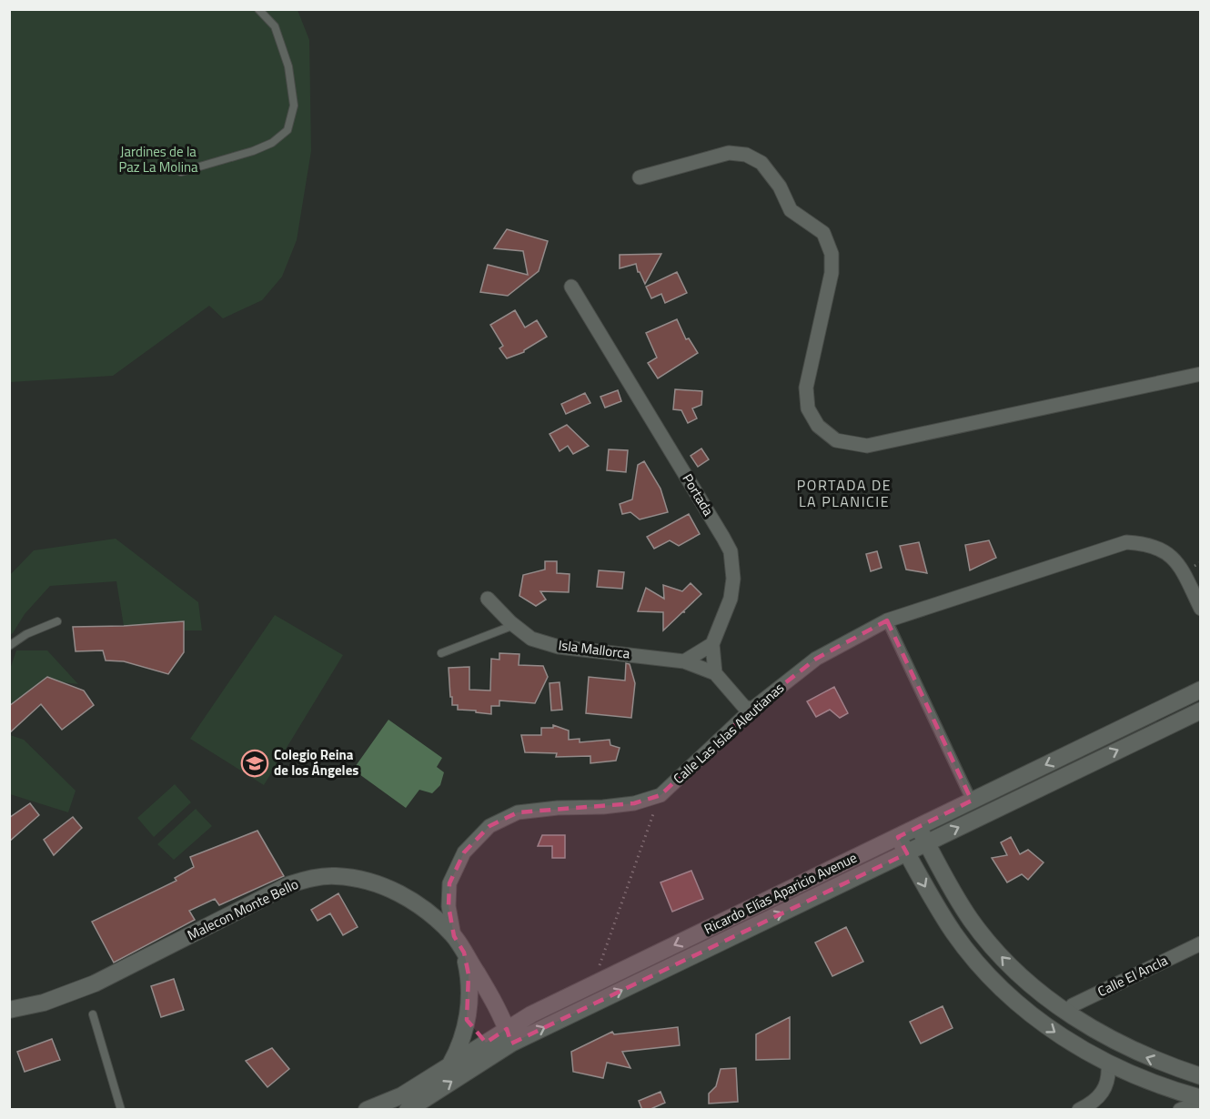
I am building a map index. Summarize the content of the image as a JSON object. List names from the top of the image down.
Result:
{
  "streets": {
    "street": [
      "Portada",
      "Isla Mallorca",
      "Calle Las Islas Aleutianas",
      "Ricardo Elías Aparicio Avenue",
      "Malecon Monte Bello",
      "Calle El Ancla"
    ]
  },
  "crossings": [
    ["Portada", "Isla Mallorca"],
    ["Calle Las Islas Aleutianas", "Malecon Monte Bello"],
    ["Ricardo Elías Aparicio Avenue", "Malecon Monte Bello"]
  ],
  "districts": ["PORTADA DE LA PLANICIE"],
  "parks": ["Jardines de la Paz La Molina"],
  "places": {
    "school or university": ["Colegio Reina de los Ángeles"]
  }
}
